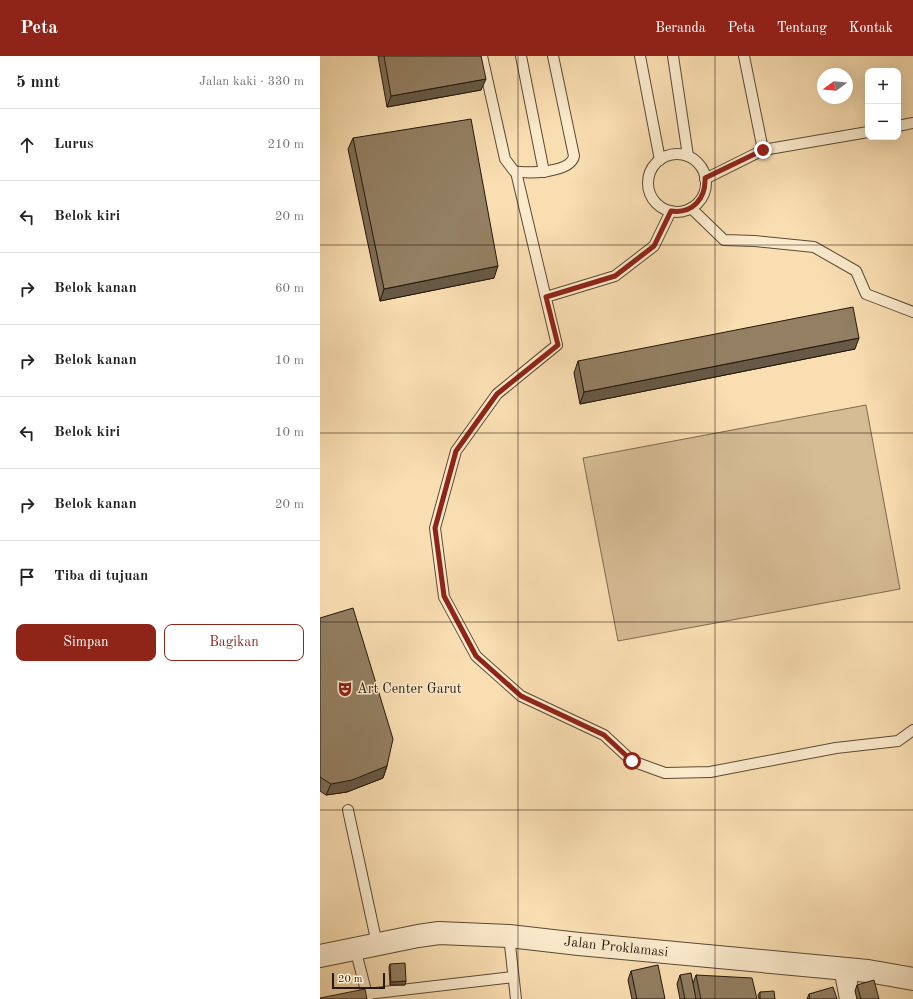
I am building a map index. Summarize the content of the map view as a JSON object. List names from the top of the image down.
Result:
{
  "streets": {
    "street": ["Jalan Proklamasi"]
  },
  "places": {
    "theatre": ["Art Center Garut"]
  },
  "scale_bar": "20 m",
  "north": "left",
  "page": {
    "header": "Peta",
    "nav": [
      "Beranda",
      "Peta",
      "Tentang",
      "Kontak"
    ],
    "heading": ["5 mnt", "Jalan kaki · 330 m"],
    "map_buttons": ["+", "−"],
    "list": [
      ["Lurus", "210 m"],
      ["Belok kiri", "20 m"],
      ["Belok kanan", "60 m"],
      ["Belok kanan", "10 m"],
      ["Belok kiri", "10 m"],
      ["Belok kanan", "20 m"],
      "Tiba di tujuan"
    ],
    "buttons": ["Simpan", "Bagikan"],
    "scale": "20 m"
  }
}
